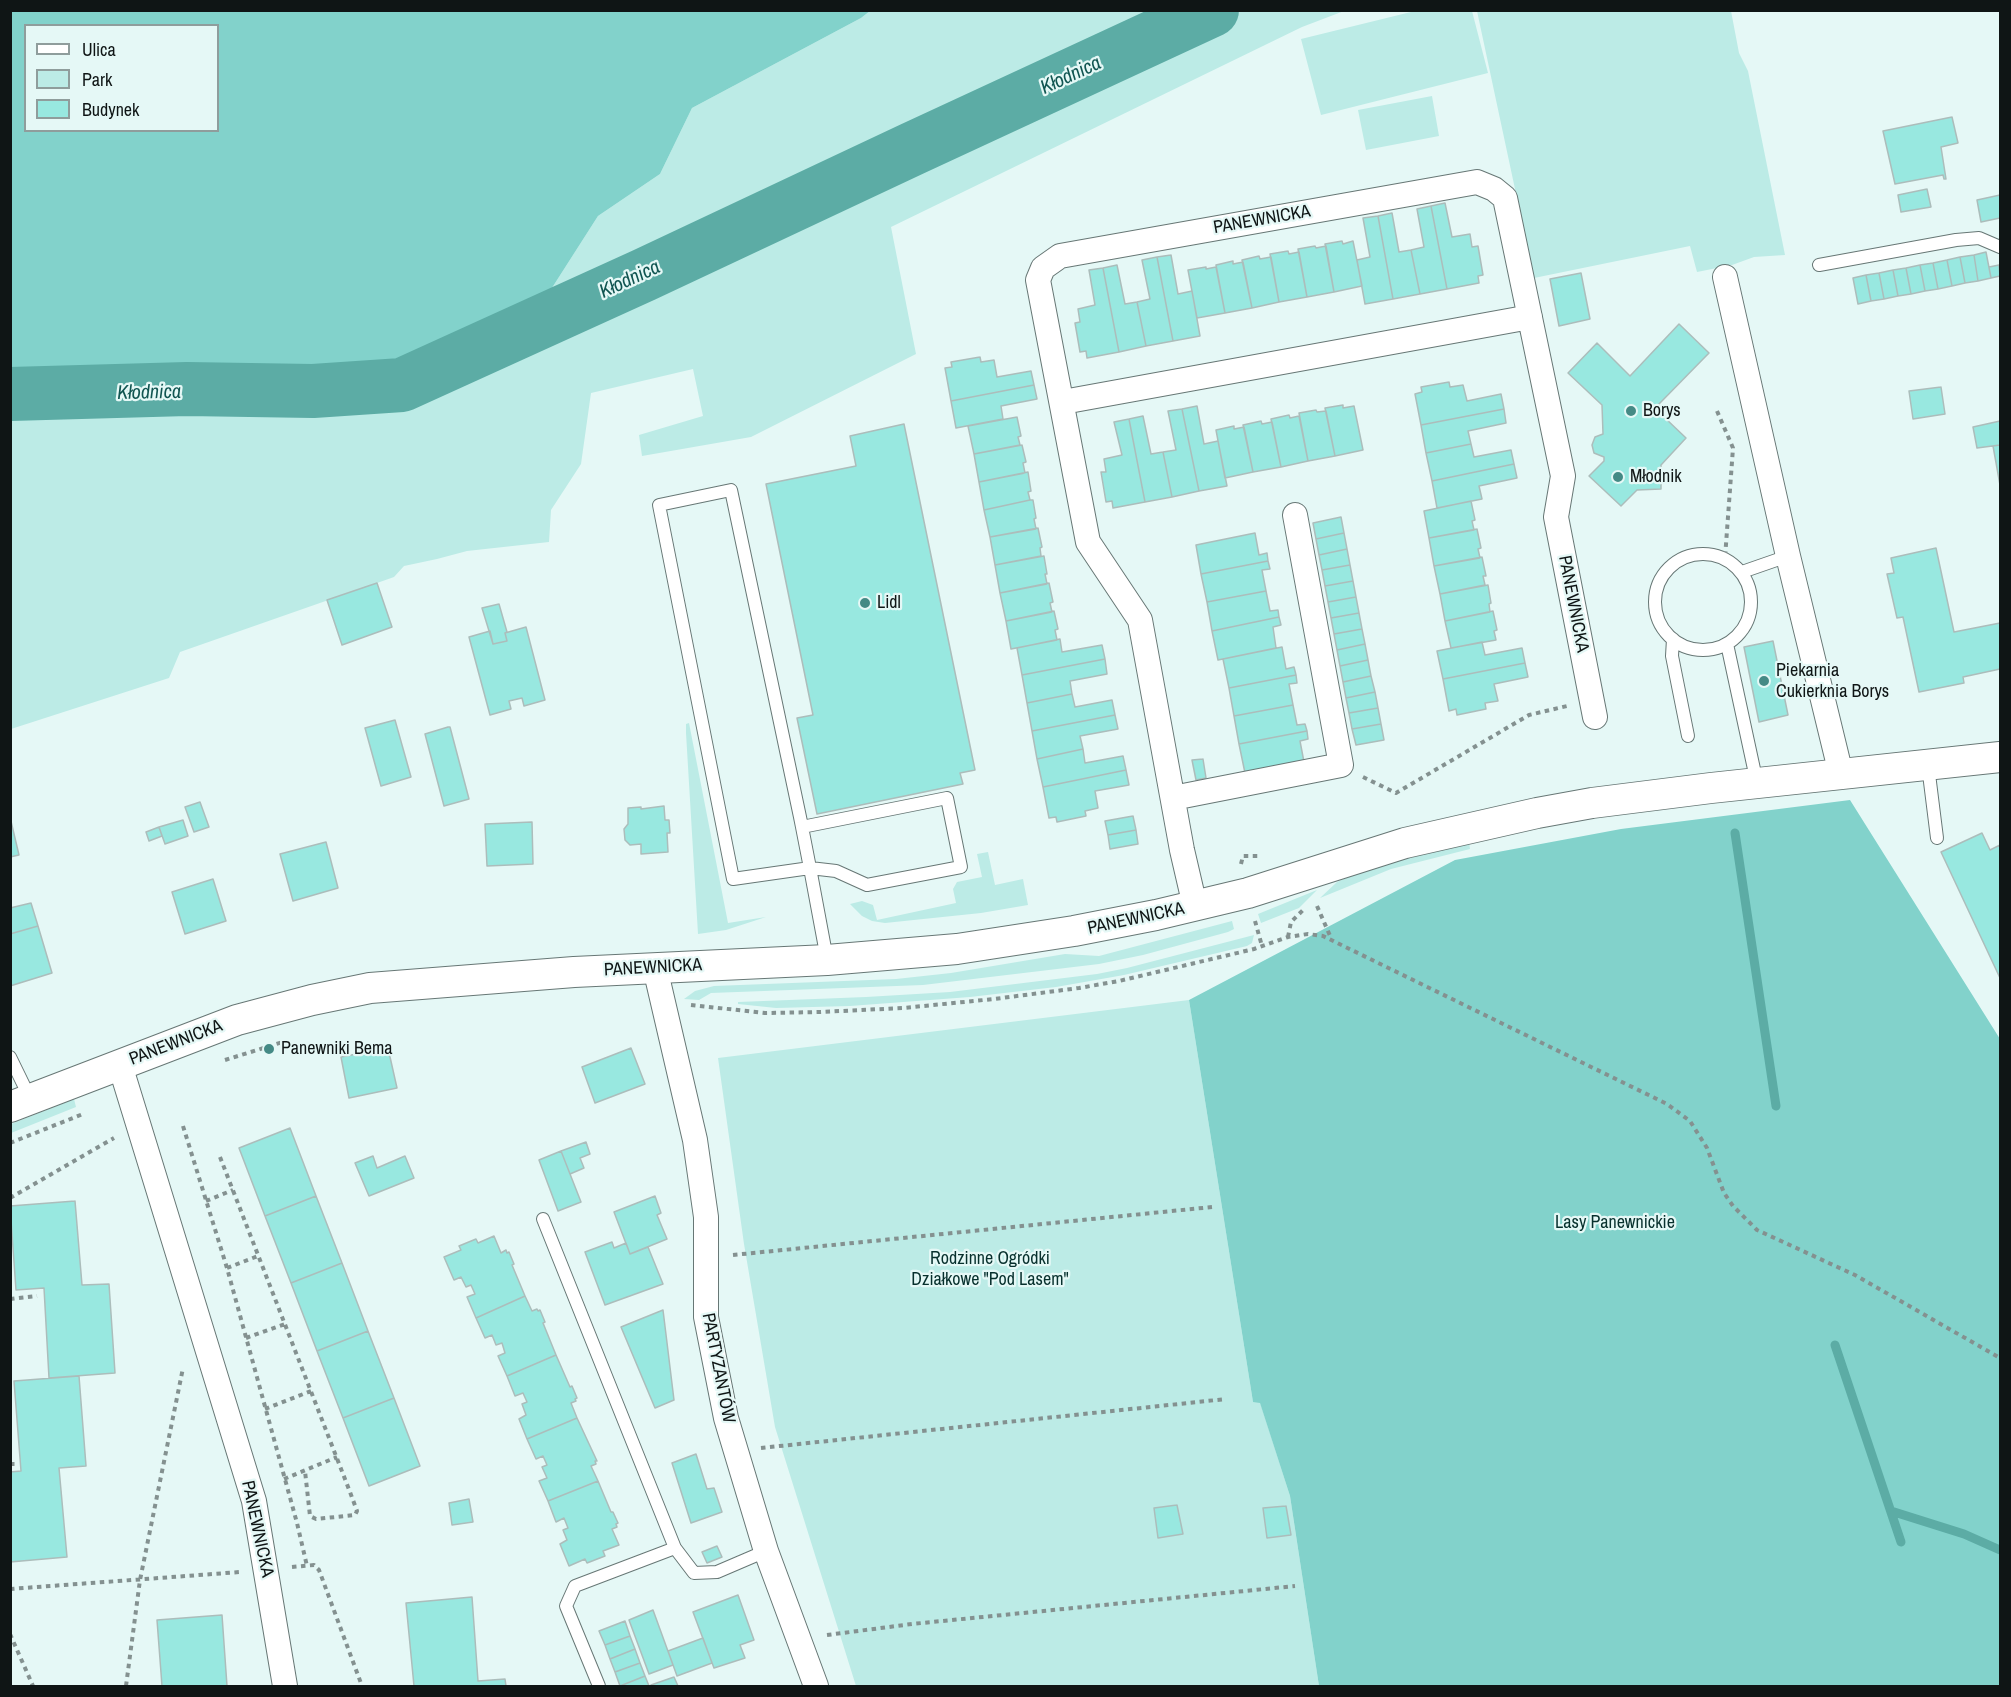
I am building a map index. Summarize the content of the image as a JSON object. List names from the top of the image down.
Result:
{
  "streets": {
    "street": ["PANEWNICKA", "PARTYZANTÓW"]
  },
  "crossings": [
    ["PANEWNICKA", "PARTYZANTÓW"]
  ],
  "water": ["Kłodnica"],
  "parks": ["Lasy Panewnickie", "Rodzinne Ogródki Działkowe \"Pod Lasem\""],
  "places": [
    "Borys",
    "Młodnik",
    "Lidl",
    "Piekarnia Cukierknia Borys",
    "Panewniki Bema"
  ],
  "legend": ["Ulica", "Park", "Budynek"]
}
